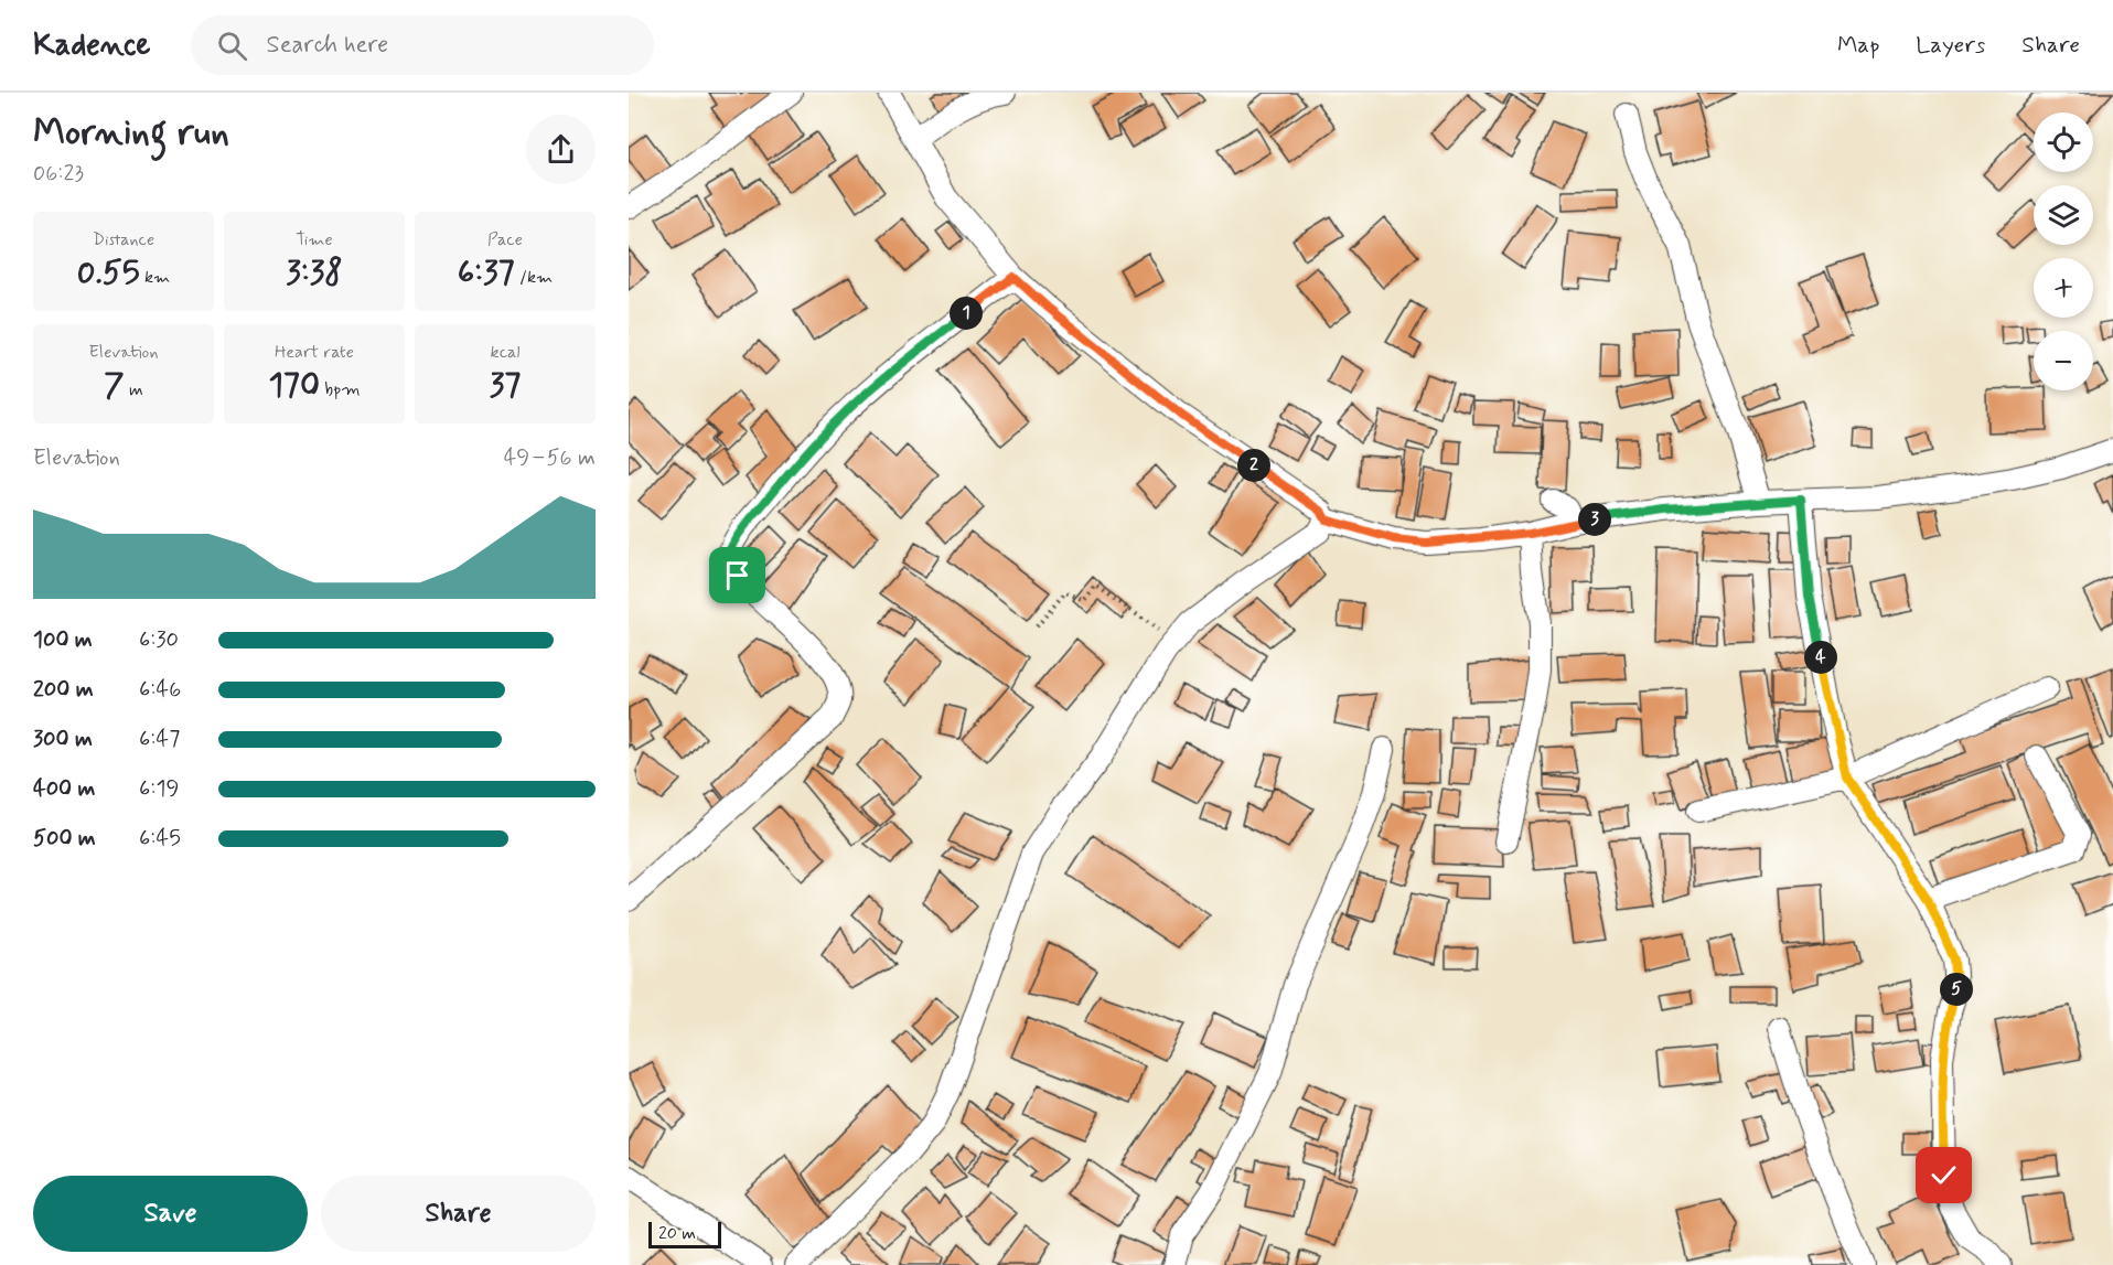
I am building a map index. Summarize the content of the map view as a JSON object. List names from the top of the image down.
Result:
{
  "scale_bar": "20 m",
  "page": {
    "header": "Kadence",
    "search": "Search here",
    "nav": ["Map", "Layers", "Share"],
    "heading": ["Morning run", "06:23"],
    "map_buttons": ["+", "−"],
    "stats": [
      ["Distance", "0.55 km"],
      ["Time", "3:38"],
      ["Pace", "6:37 /km"],
      ["Elevation", "7 m"],
      ["Heart rate", "170 bpm"],
      ["kcal", "37"]
    ],
    "pins": [
      "1",
      "2",
      "3",
      "4",
      "5"
    ],
    "chart": ["Elevation", "49–56 m"],
    "list": [
      {
        "name": "100 m",
        "note": "6:30"
      },
      {
        "name": "200 m",
        "note": "6:46"
      },
      {
        "name": "300 m",
        "note": "6:47"
      },
      {
        "name": "400 m",
        "note": "6:19"
      },
      {
        "name": "500 m",
        "note": "6:45"
      }
    ],
    "buttons": ["Save", "Share"],
    "scale": "20 m"
  }
}
